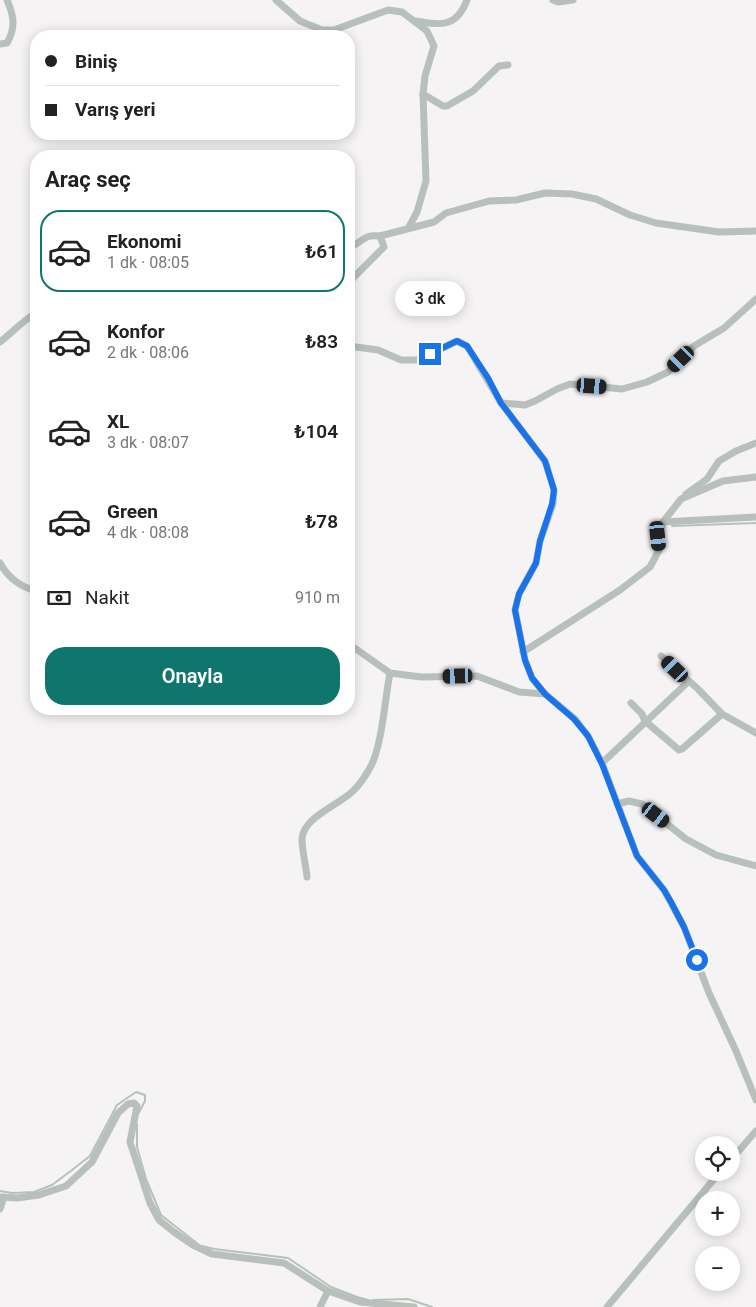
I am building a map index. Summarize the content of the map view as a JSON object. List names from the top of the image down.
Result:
{
  "page": {
    "banner": ["Biniş", "Varış yeri"],
    "heading": "Araç seç",
    "list": [
      {
        "name": "Ekonomi",
        "note": "1 dk · 08:05",
        "value": "₺61"
      },
      {
        "name": "Konfor",
        "note": "2 dk · 08:06",
        "value": "₺83"
      },
      {
        "name": "XL",
        "note": "3 dk · 08:07",
        "value": "₺104"
      },
      {
        "name": "Green",
        "note": "4 dk · 08:08",
        "value": "₺78"
      }
    ],
    "bubble": "3 dk",
    "pay": ["Nakit", "910 m"],
    "buttons": "Onayla",
    "map_buttons": ["+", "−"]
  }
}
